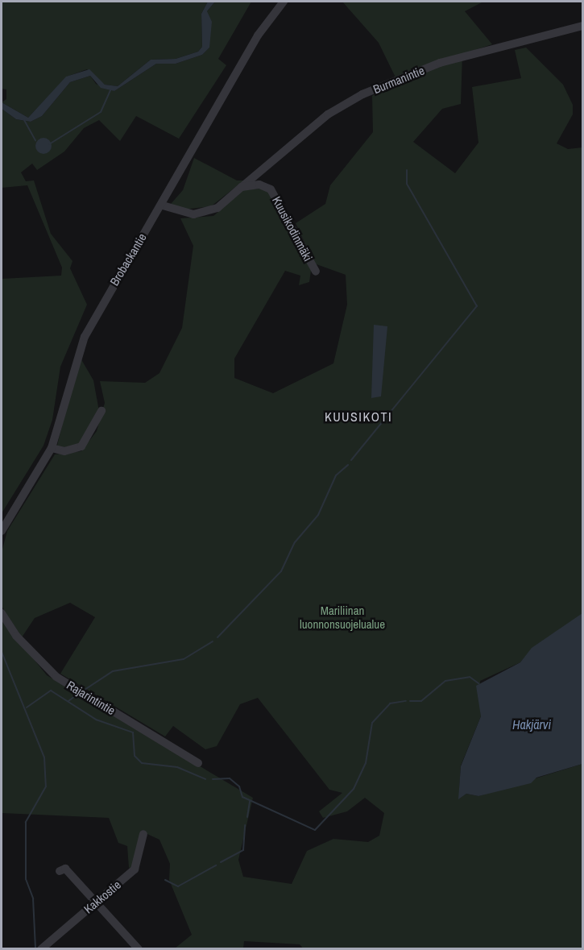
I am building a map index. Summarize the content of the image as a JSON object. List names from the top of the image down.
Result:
{
  "streets": {
    "street": [
      "Burmanintie",
      "Kuusikodinmäki",
      "Brobackantie",
      "Rajarintintie",
      "Kakkostie"
    ]
  },
  "crossings": [
    ["Burmanintie", "Kuusikodinmäki"]
  ],
  "districts": ["KUUSIKOTI"],
  "water": ["Hakjärvi"],
  "parks": ["Mariliinan luonnonsuojelualue"]
}
